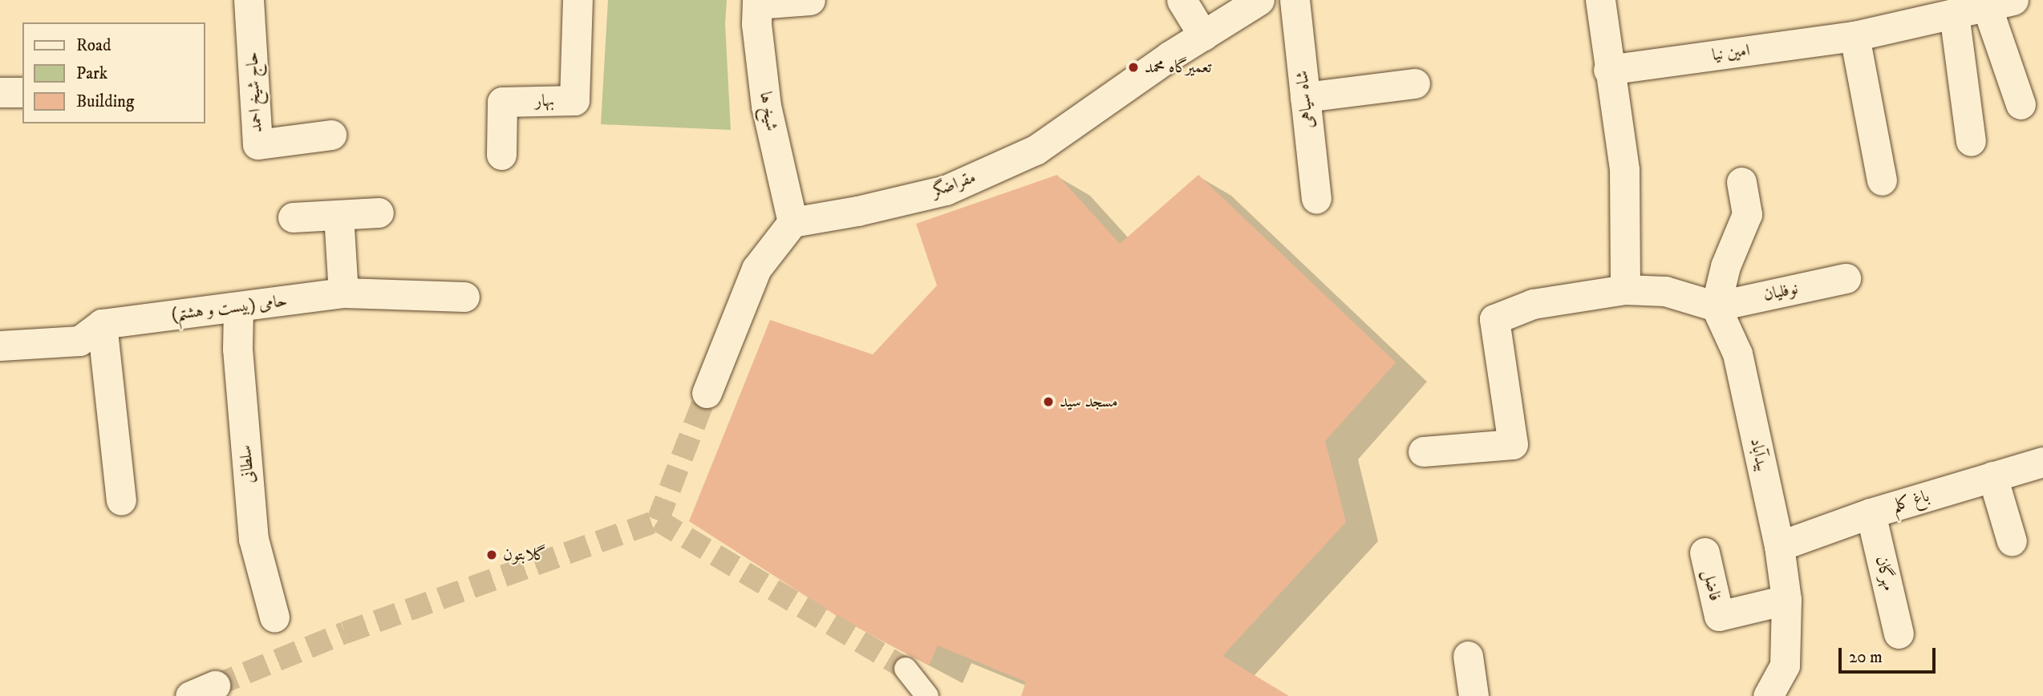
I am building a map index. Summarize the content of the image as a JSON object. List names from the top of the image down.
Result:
{
  "streets": {
    "street": [
      "امین نیا",
      "حاج شیخ احمد",
      "شاه سیاهی",
      "بهار",
      "شیخ ها",
      "مقراضگر",
      "نوفلیان",
      "حامی (بیست و هشتم)",
      "بیدآباد",
      "سلطانی",
      "باغ کلم",
      "مهرگان",
      "فاضل"
    ]
  },
  "crossings": [
    ["شیخ ها", "مقراضگر"],
    ["نوفلیان", "بیدآباد"],
    ["حامی (بیست و هشتم)", "سلطانی"],
    ["بیدآباد", "باغ کلم"],
    ["بیدآباد", "فاضل"],
    ["باغ کلم", "مهرگان"]
  ],
  "places": ["تعمیرگاه محمد", "مسجد سید", "گلابتون"],
  "legend": ["Road", "Park", "Building"],
  "scale_bar": "20 m"
}
